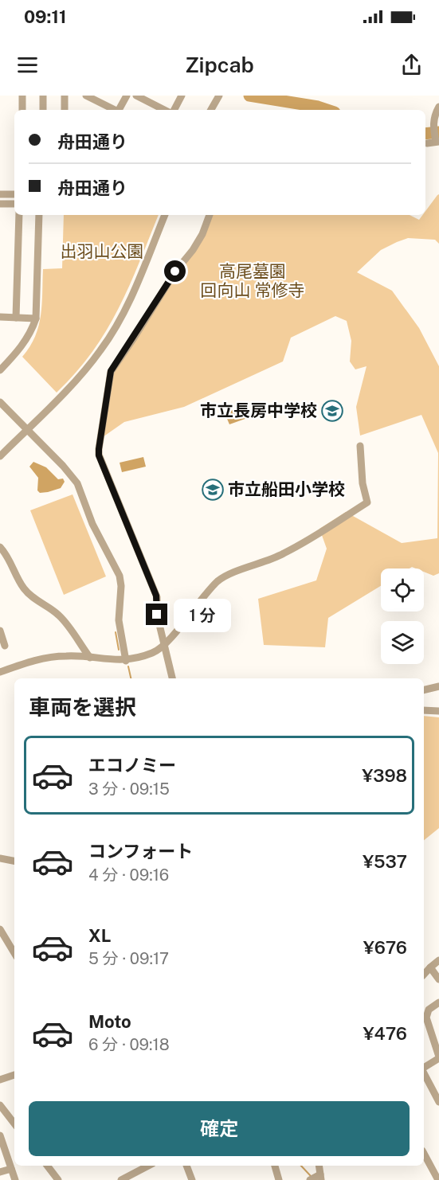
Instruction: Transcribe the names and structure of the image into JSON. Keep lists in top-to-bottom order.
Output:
{
  "parks": ["出羽山公園", "高尾墓園 回向山 常修寺"],
  "places": {
    "school or university": ["市立長房中学校", "市立船田小学校"]
  },
  "page": {
    "status": "09:11",
    "header": "Zipcab",
    "banner": ["舟田通り", "舟田通り"],
    "bubble": "1 分",
    "heading": "車両を選択",
    "list": [
      {
        "name": "エコノミー",
        "note": "3 分 · 09:15",
        "value": "¥398"
      },
      {
        "name": "コンフォート",
        "note": "4 分 · 09:16",
        "value": "¥537"
      },
      {
        "name": "XL",
        "note": "5 分 · 09:17",
        "value": "¥676"
      },
      {
        "name": "Moto",
        "note": "6 分 · 09:18",
        "value": "¥476"
      }
    ],
    "buttons": "確定"
  }
}
